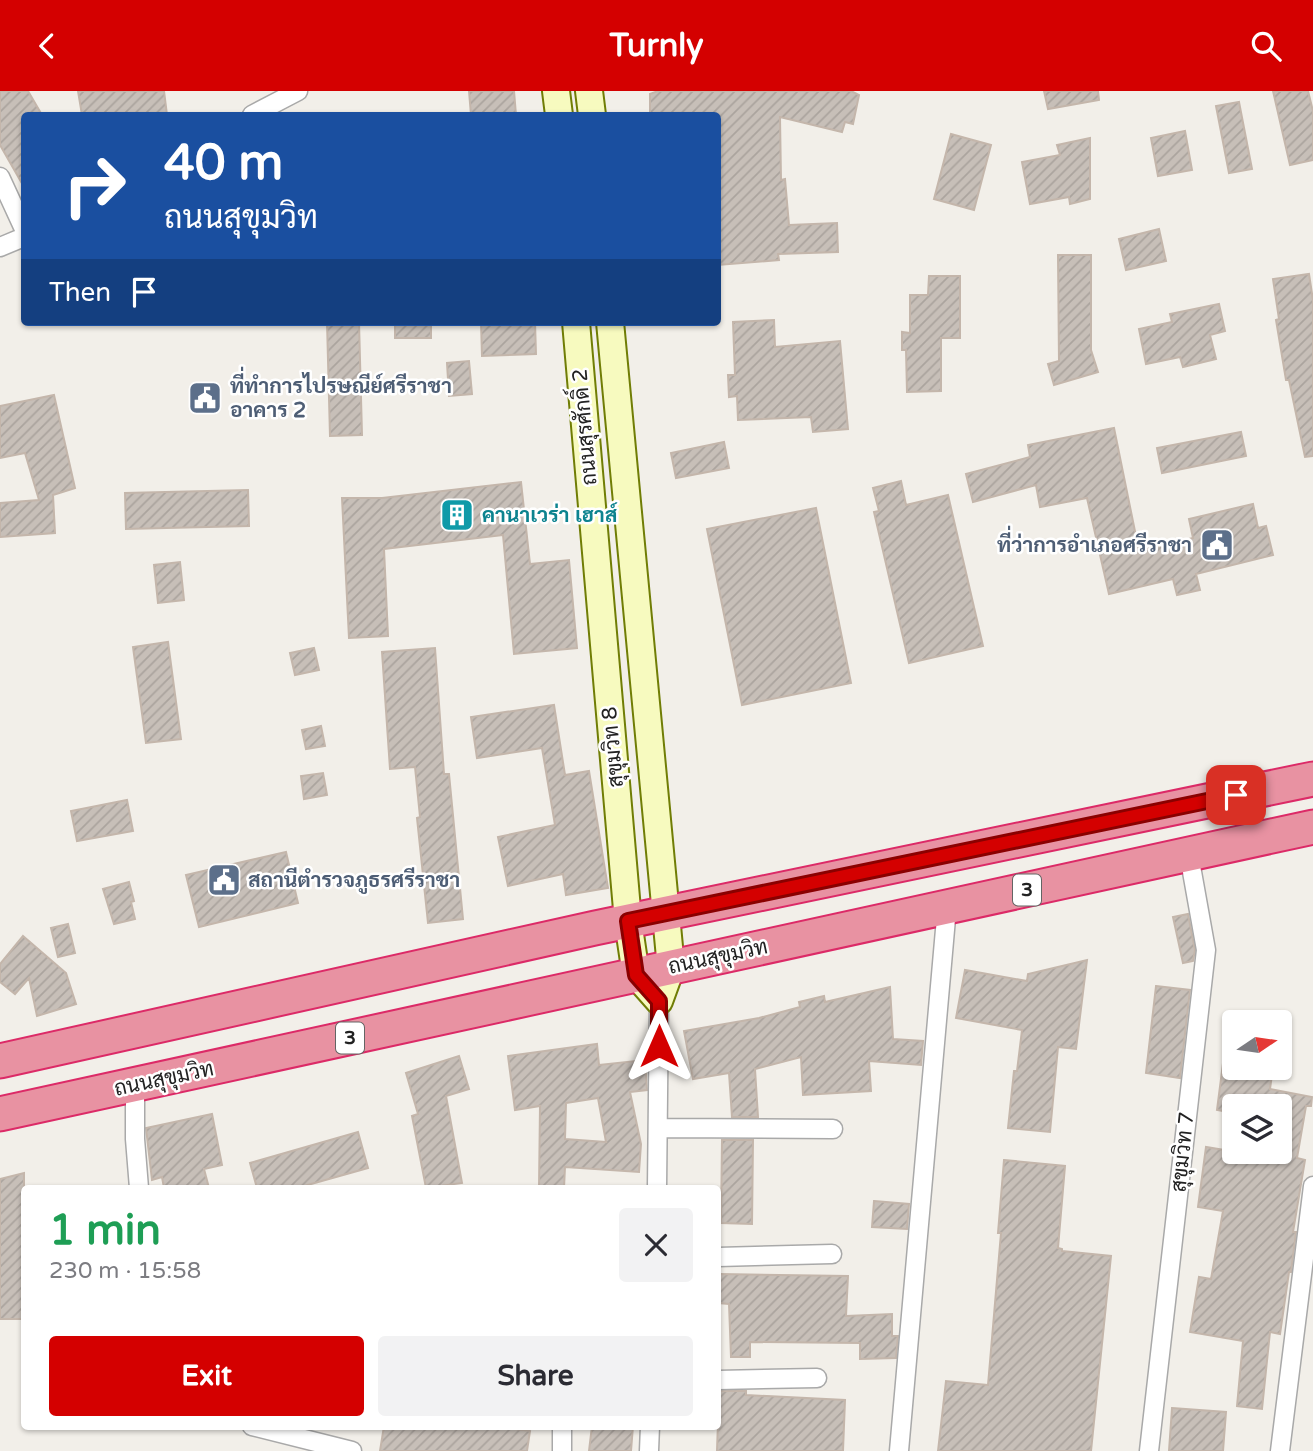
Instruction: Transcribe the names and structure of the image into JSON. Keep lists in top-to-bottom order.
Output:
{
  "streets": {
    "highway": ["3", "ถนนสุขุมวิท"],
    "main road": ["ถนนสุรศักดิ์ 2", "สุขุมวิท 8"],
    "street": ["สุขุมวิท 7"]
  },
  "crossings": [
    ["ถนนสุรศักดิ์ 2", "สุขุมวิท 8"],
    ["สุขุมวิท 8", "ถนนสุขุมวิท"],
    ["ถนนสุขุมวิท", "สุขุมวิท 7"]
  ],
  "places": {
    "public building": ["ที่ทำการไปรษณีย์ศรีราชา อาคาร 2", "ที่ว่าการอำเภอศรีราชา", "สถานีตำรวจภูธรศรีราชา"],
    "building": ["คานาเวร่า เฮาส์"]
  },
  "north": "right",
  "page": {
    "header": "Turnly",
    "turn": ["40 m", "ถนนสุขุมวิท"],
    "then": "Then",
    "heading": ["1 min", "230 m · 15:58"],
    "buttons": ["Exit", "Share"]
  }
}
